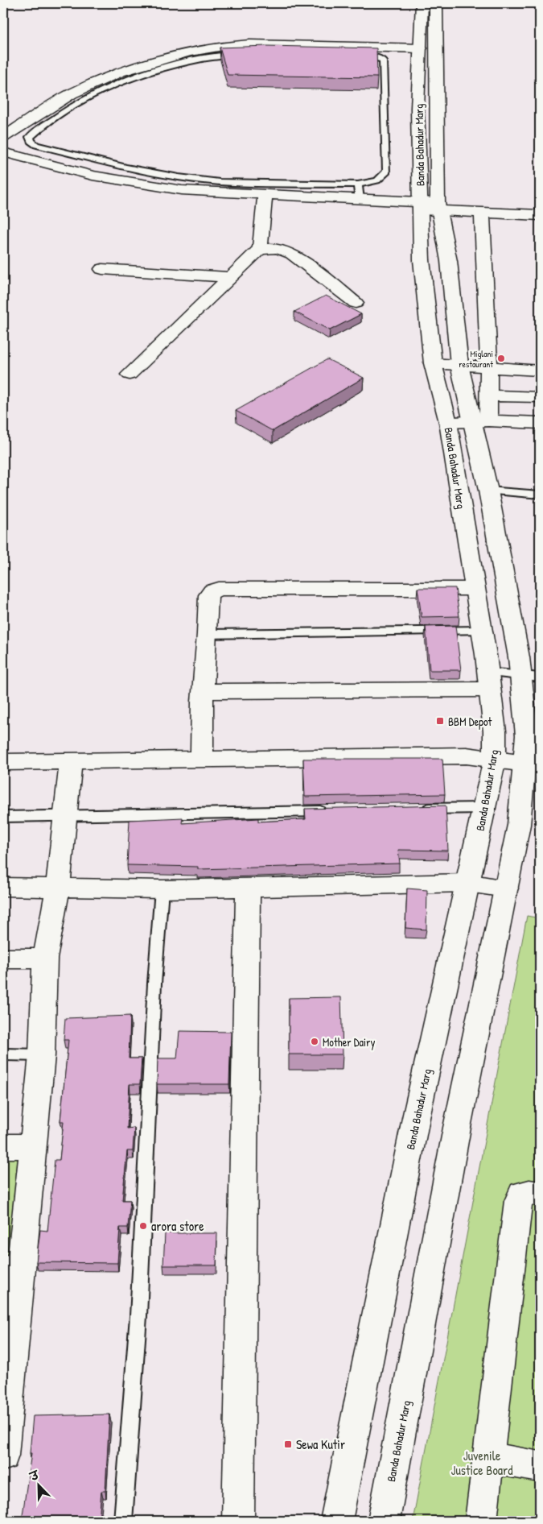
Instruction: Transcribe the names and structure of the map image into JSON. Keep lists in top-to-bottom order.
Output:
{
  "streets": {
    "street": ["Banda Bahadur Marg"]
  },
  "parks": ["Juvenile Justice Board"],
  "places": {
    "other": ["Miglani restaurant", "Mother Dairy", "arora store"],
    "transit": ["BBM Depot", "Sewa Kutir"]
  },
  "north": "top left"
}
